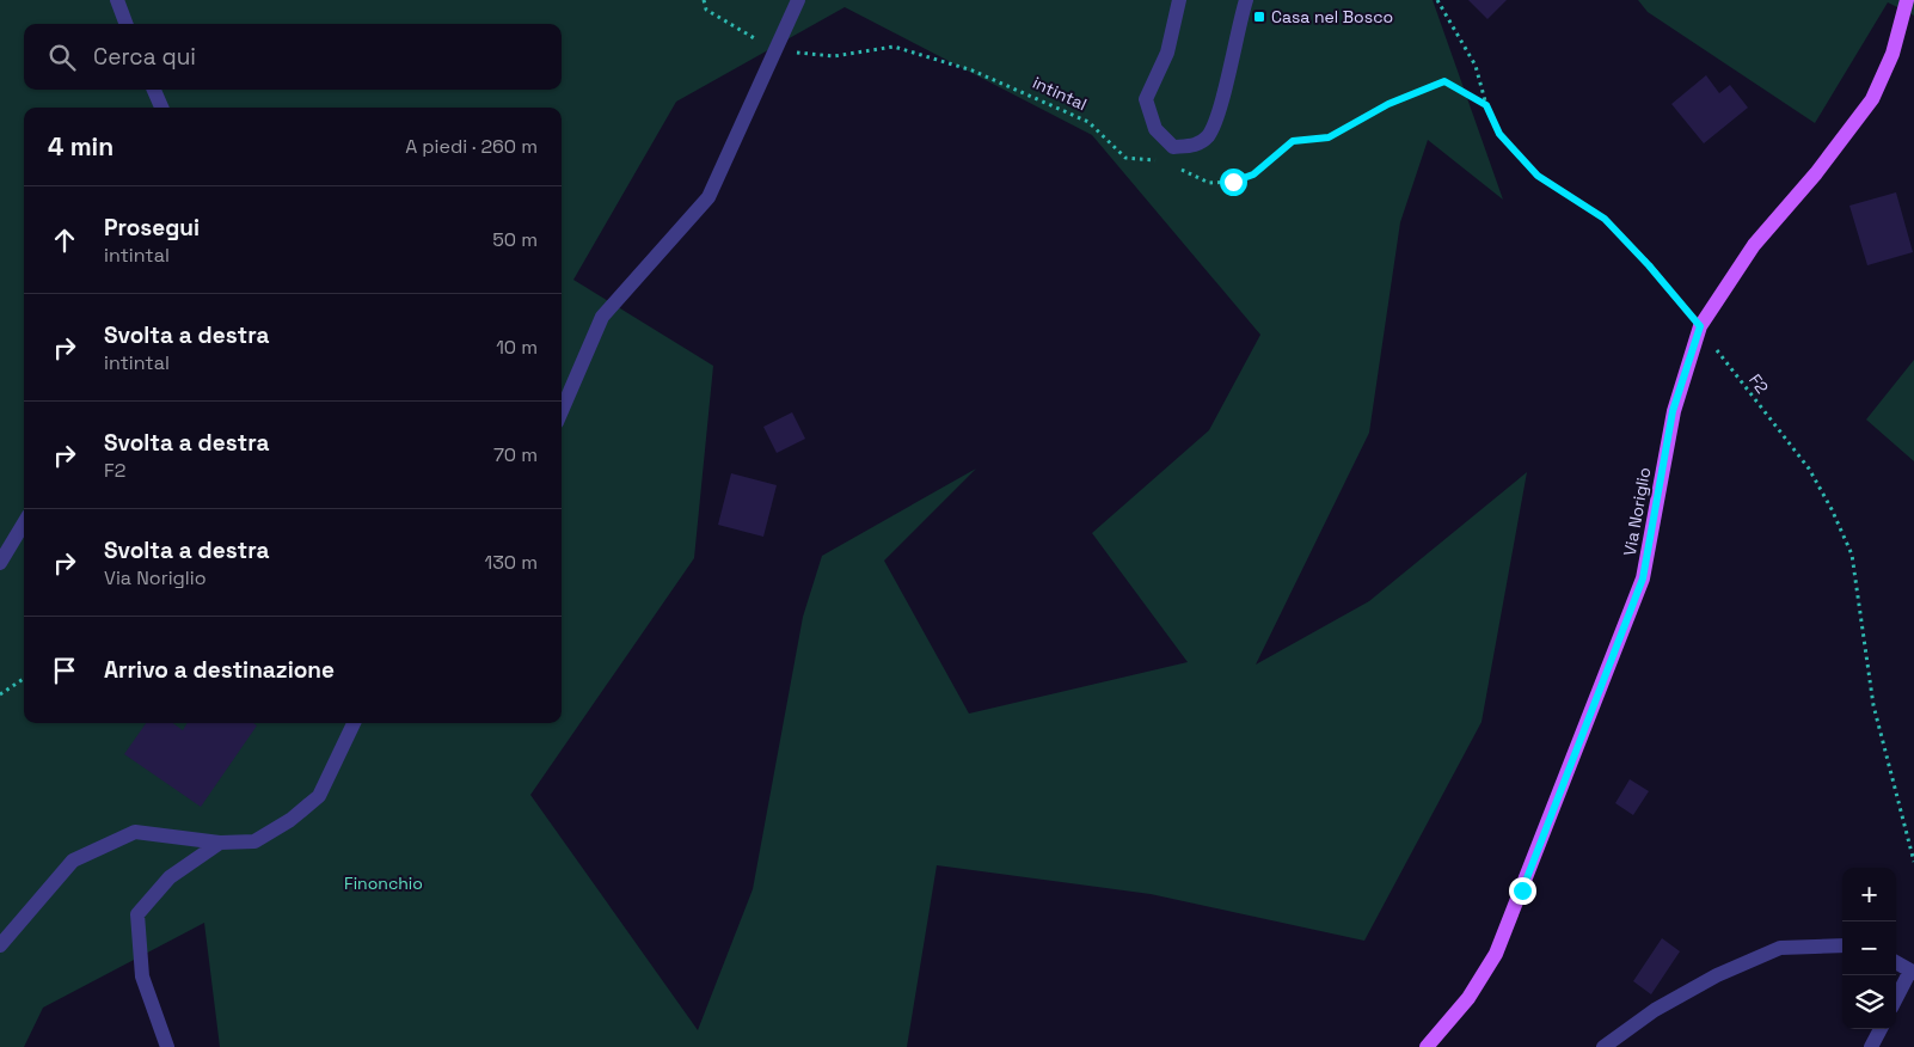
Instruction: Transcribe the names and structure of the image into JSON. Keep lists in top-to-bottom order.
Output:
{
  "streets": {
    "main road": ["Via Noriglio"],
    "path": ["intintal", "F2"]
  },
  "crossings": [
    ["F2", "Via Noriglio"]
  ],
  "parks": ["Finonchio"],
  "places": {
    "transit": ["Casa nel Bosco"]
  },
  "page": {
    "search": "Cerca qui",
    "heading": ["4 min", "A piedi · 260 m"],
    "list": [
      ["Prosegui", "intintal", "50 m"],
      ["Svolta a destra", "intintal", "10 m"],
      ["Svolta a destra", "F2", "70 m"],
      ["Svolta a destra", "Via Noriglio", "130 m"],
      "Arrivo a destinazione"
    ],
    "map_buttons": ["+", "−"]
  }
}
